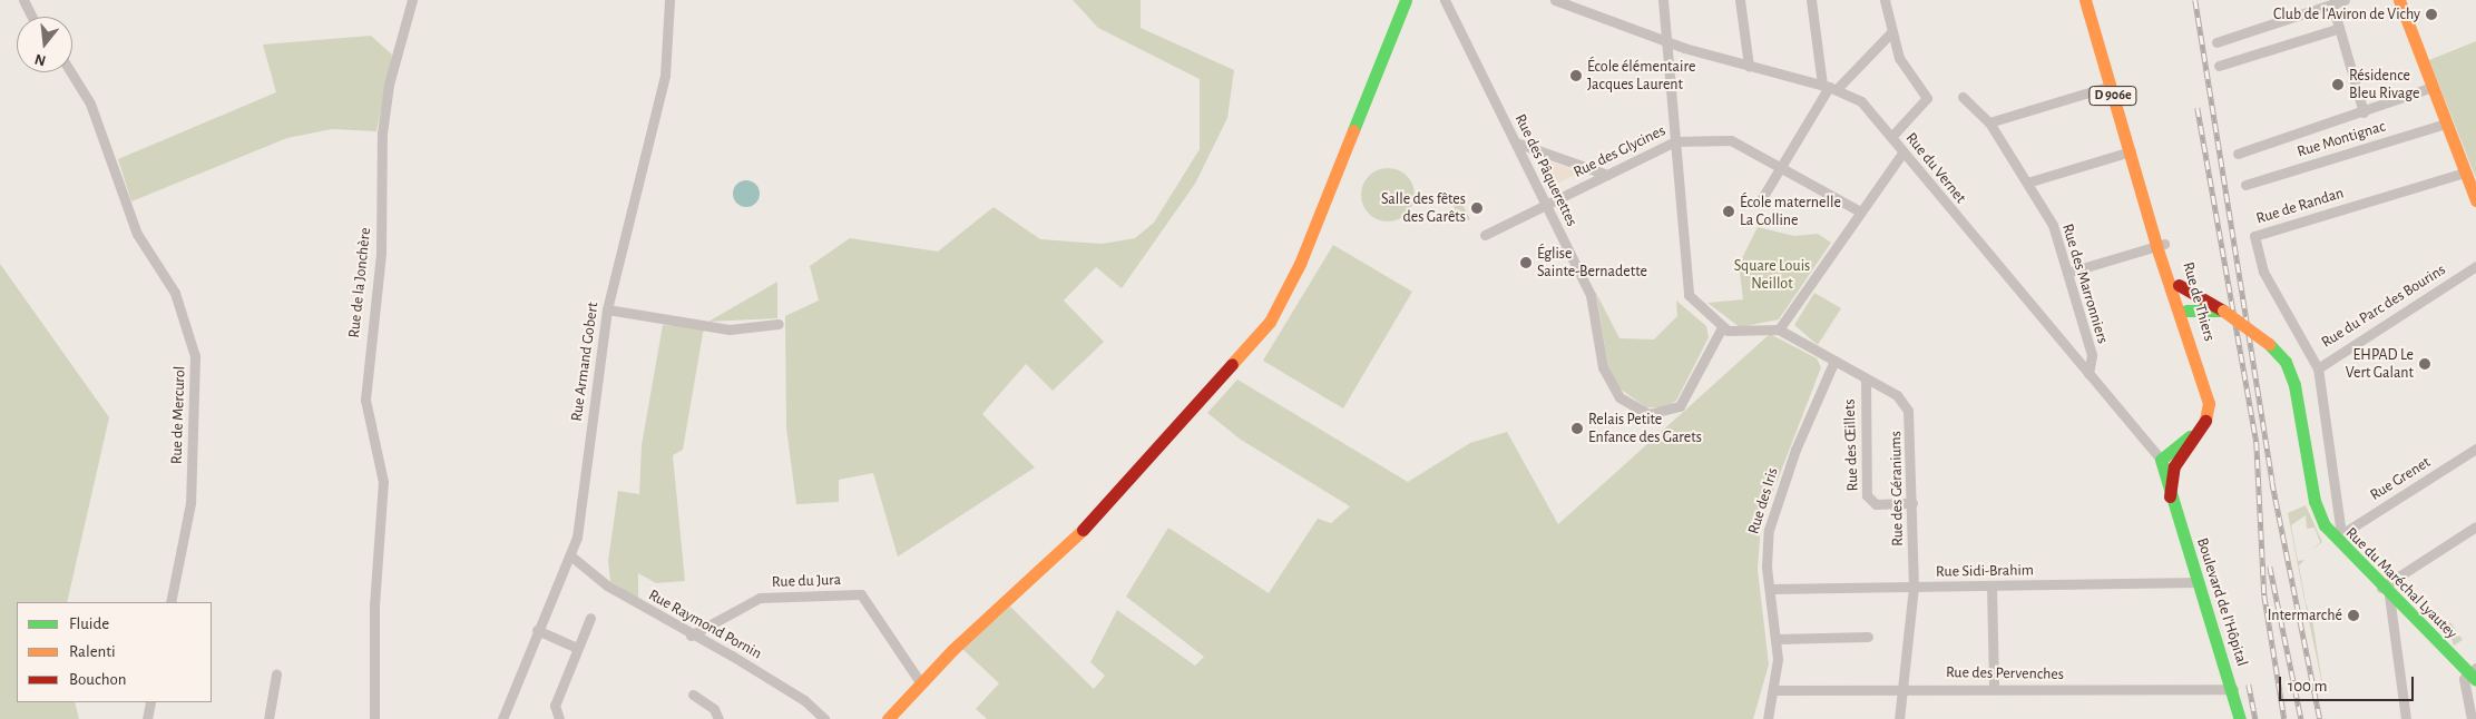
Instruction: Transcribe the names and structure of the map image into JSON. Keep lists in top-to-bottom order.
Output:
{
  "streets": {
    "main road": [
      "D 906e",
      "Rue de Thiers",
      "Rue du Maréchal Lyautey",
      "Boulevard de l'Hôpital"
    ],
    "street": [
      "Rue Montignac",
      "Rue des Glycines",
      "Rue du Vernet",
      "Rue des Pâquerettes",
      "Rue de Randan",
      "Rue de la Jonchère",
      "Rue des Marronniers",
      "Rue du Parc des Bourins",
      "Rue Armand Gobert",
      "Rue de Mercurol",
      "Rue des Œillets",
      "Rue Grenet",
      "Rue des Géraniums",
      "Rue des Iris",
      "Rue Sidi-Brahim",
      "Rue du Jura",
      "Rue Raymond Pornin",
      "Rue des Pervenches"
    ]
  },
  "crossings": [
    ["D 906e", "Rue de Thiers"],
    ["Rue des Glycines", "Rue des Pâquerettes"],
    ["Rue du Vernet", "Rue des Marronniers"],
    ["Rue du Vernet", "Rue de Thiers"],
    ["Rue du Vernet", "Boulevard de l'Hôpital"],
    ["Rue de Randan", "Rue du Parc des Bourins"],
    ["Rue de Thiers", "Rue du Maréchal Lyautey"],
    ["Rue de Thiers", "Boulevard de l'Hôpital"],
    ["Rue du Parc des Bourins", "Rue Grenet"],
    ["Rue du Parc des Bourins", "Rue du Maréchal Lyautey"],
    ["Rue Armand Gobert", "Rue Raymond Pornin"],
    ["Rue des Œillets", "Rue des Géraniums"],
    ["Rue Grenet", "Rue du Maréchal Lyautey"],
    ["Rue des Géraniums", "Rue des Iris"],
    ["Rue des Géraniums", "Rue Sidi-Brahim"],
    ["Rue des Géraniums", "Rue des Pervenches"],
    ["Rue des Iris", "Rue Sidi-Brahim"],
    ["Rue des Iris", "Rue des Pervenches"],
    ["Rue Sidi-Brahim", "Boulevard de l'Hôpital"],
    ["Rue du Jura", "Rue Raymond Pornin"],
    ["Boulevard de l'Hôpital", "Rue des Pervenches"]
  ],
  "parks": ["Square Louis Neillot"],
  "places": [
    "Club de l'Aviron de Vichy",
    "École élémentaire Jacques Laurent",
    "Résidence Bleu Rivage",
    "Salle des fêtes des Garêts",
    "École maternelle La Colline",
    "Église Sainte-Bernadette",
    "EHPAD Le Vert Galant",
    "Relais Petite Enfance des Garets",
    "Intermarché"
  ],
  "legend": ["Fluide", "Ralenti", "Bouchon"],
  "scale_bar": "100 m",
  "north": "bottom"
}
